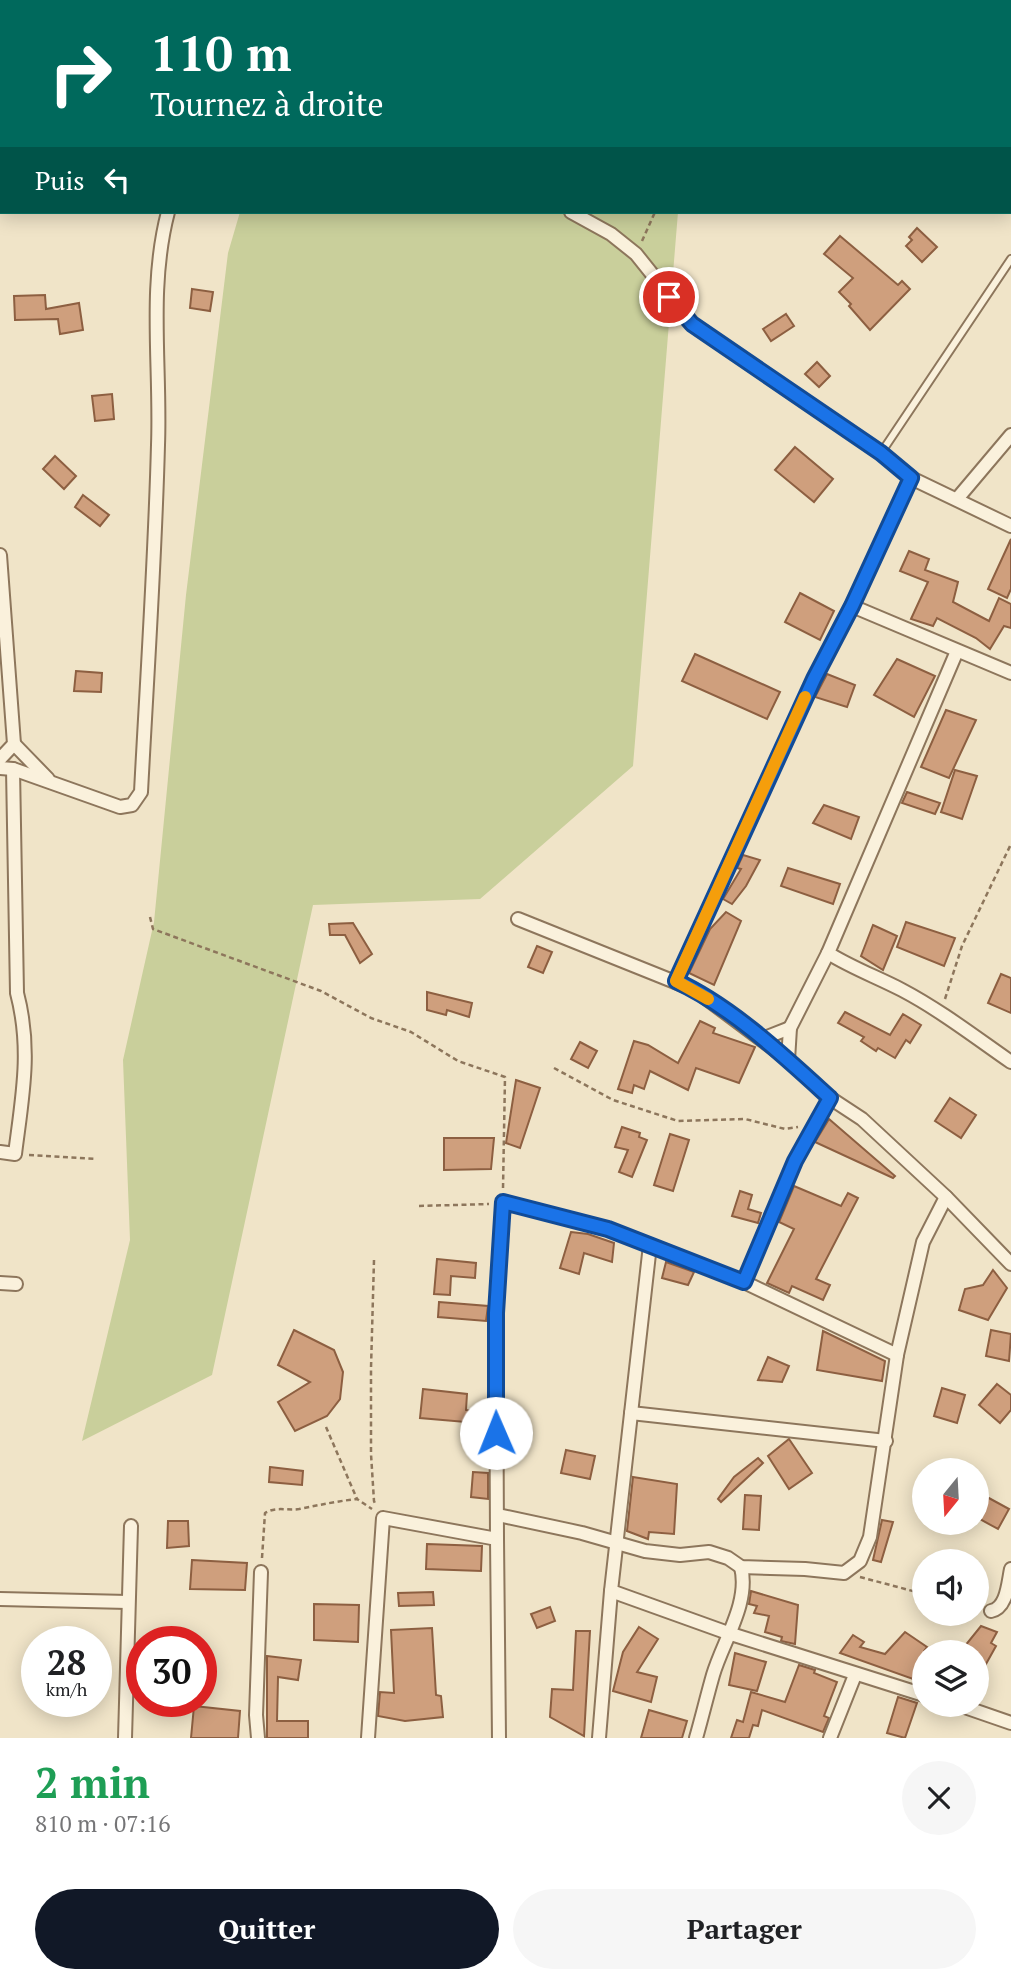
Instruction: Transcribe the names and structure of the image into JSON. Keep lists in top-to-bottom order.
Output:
{
  "north": "bottom",
  "page": {
    "turn": ["110 m", "Tournez à droite"],
    "then": "Puis",
    "speed": "28 km/h",
    "limit": "30",
    "heading": ["2 min", "810 m · 07:16"],
    "buttons": ["Quitter", "Partager"]
  }
}
